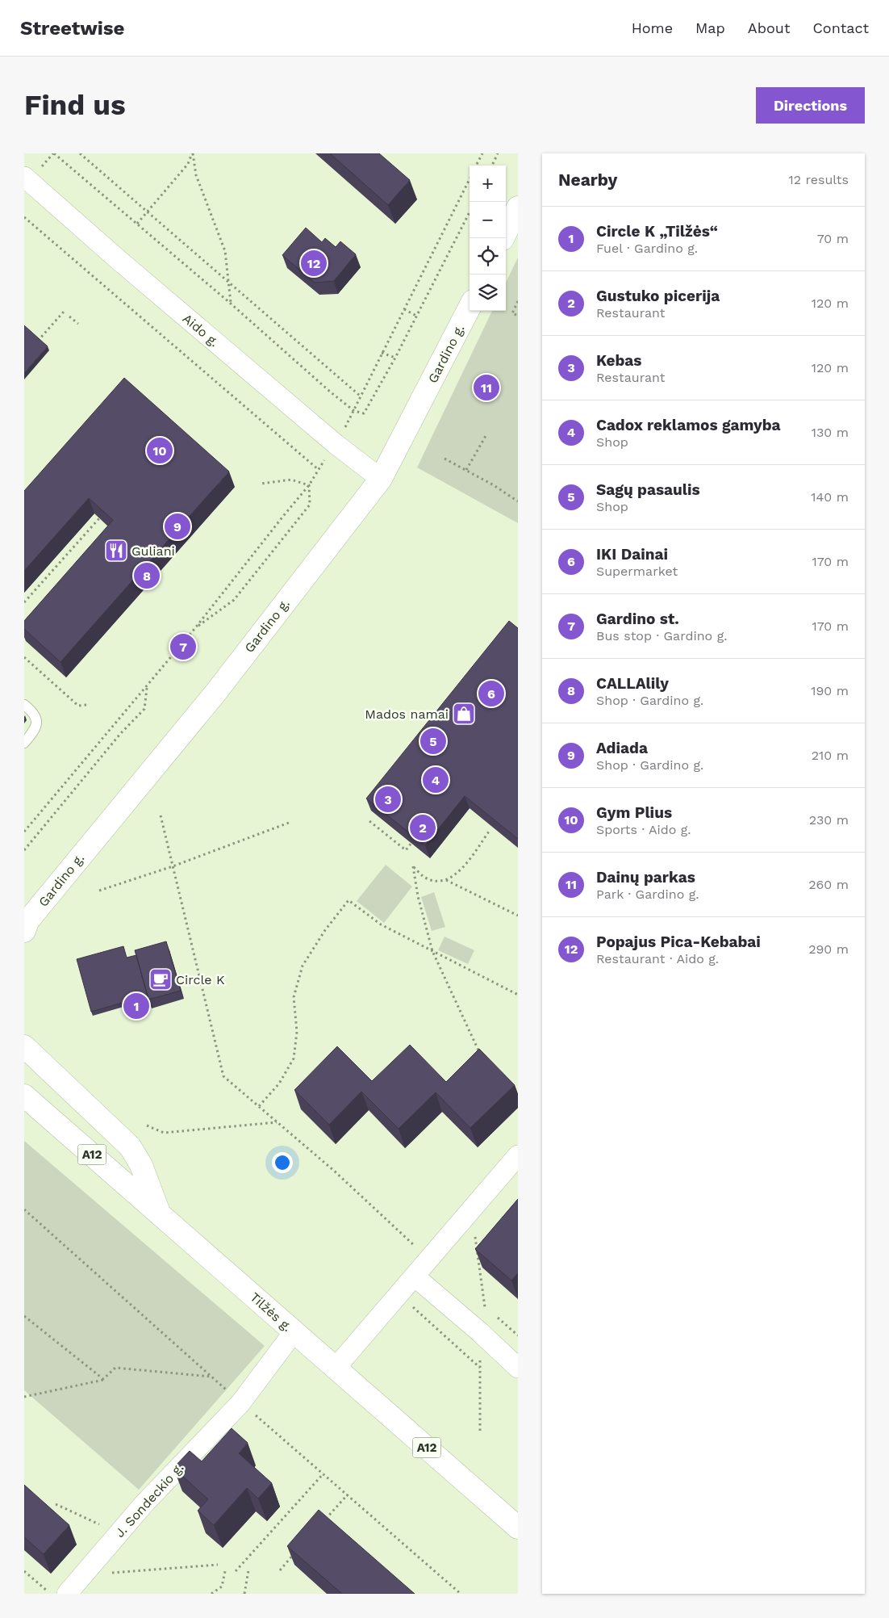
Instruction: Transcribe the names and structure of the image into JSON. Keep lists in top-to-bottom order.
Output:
{
  "streets": {
    "main road": ["Gardino g.", "A12", "Tilžės g."],
    "street": ["Aido g.", "J. Sondeckio g."]
  },
  "crossings": [
    ["Aido g.", "Gardino g."],
    ["Tilžės g.", "J. Sondeckio g."]
  ],
  "places": {
    "restaurant": ["Guliani"],
    "shop": ["Mados namai"],
    "cafe": ["Circle K"]
  },
  "page": {
    "header": "Streetwise",
    "nav": [
      "Home",
      "Map",
      "About",
      "Contact"
    ],
    "buttons": "Directions",
    "title": "Find us",
    "heading": ["Nearby", "12 results"],
    "map_buttons": ["+", "−"],
    "list": [
      {
        "mark": "1",
        "name": "Circle K „Tilžės“",
        "note": "Fuel · Gardino g.",
        "value": "70 m"
      },
      {
        "mark": "2",
        "name": "Gustuko picerija",
        "note": "Restaurant",
        "value": "120 m"
      },
      {
        "mark": "3",
        "name": "Kebas",
        "note": "Restaurant",
        "value": "120 m"
      },
      {
        "mark": "4",
        "name": "Cadox reklamos gamyba",
        "note": "Shop",
        "value": "130 m"
      },
      {
        "mark": "5",
        "name": "Sagų pasaulis",
        "note": "Shop",
        "value": "140 m"
      },
      {
        "mark": "6",
        "name": "IKI Dainai",
        "note": "Supermarket",
        "value": "170 m"
      },
      {
        "mark": "7",
        "name": "Gardino st.",
        "note": "Bus stop · Gardino g.",
        "value": "170 m"
      },
      {
        "mark": "8",
        "name": "CALLAlily",
        "note": "Shop · Gardino g.",
        "value": "190 m"
      },
      {
        "mark": "9",
        "name": "Adiada",
        "note": "Shop · Gardino g.",
        "value": "210 m"
      },
      {
        "mark": "10",
        "name": "Gym Plius",
        "note": "Sports · Aido g.",
        "value": "230 m"
      },
      {
        "mark": "11",
        "name": "Dainų parkas",
        "note": "Park · Gardino g.",
        "value": "260 m"
      },
      {
        "mark": "12",
        "name": "Popajus Pica-Kebabai",
        "note": "Restaurant · Aido g.",
        "value": "290 m"
      }
    ],
    "pins": [
      "12",
      "11",
      "10",
      "9",
      "8",
      "7",
      "6",
      "5",
      "4",
      "3",
      "2",
      "1"
    ]
  }
}
